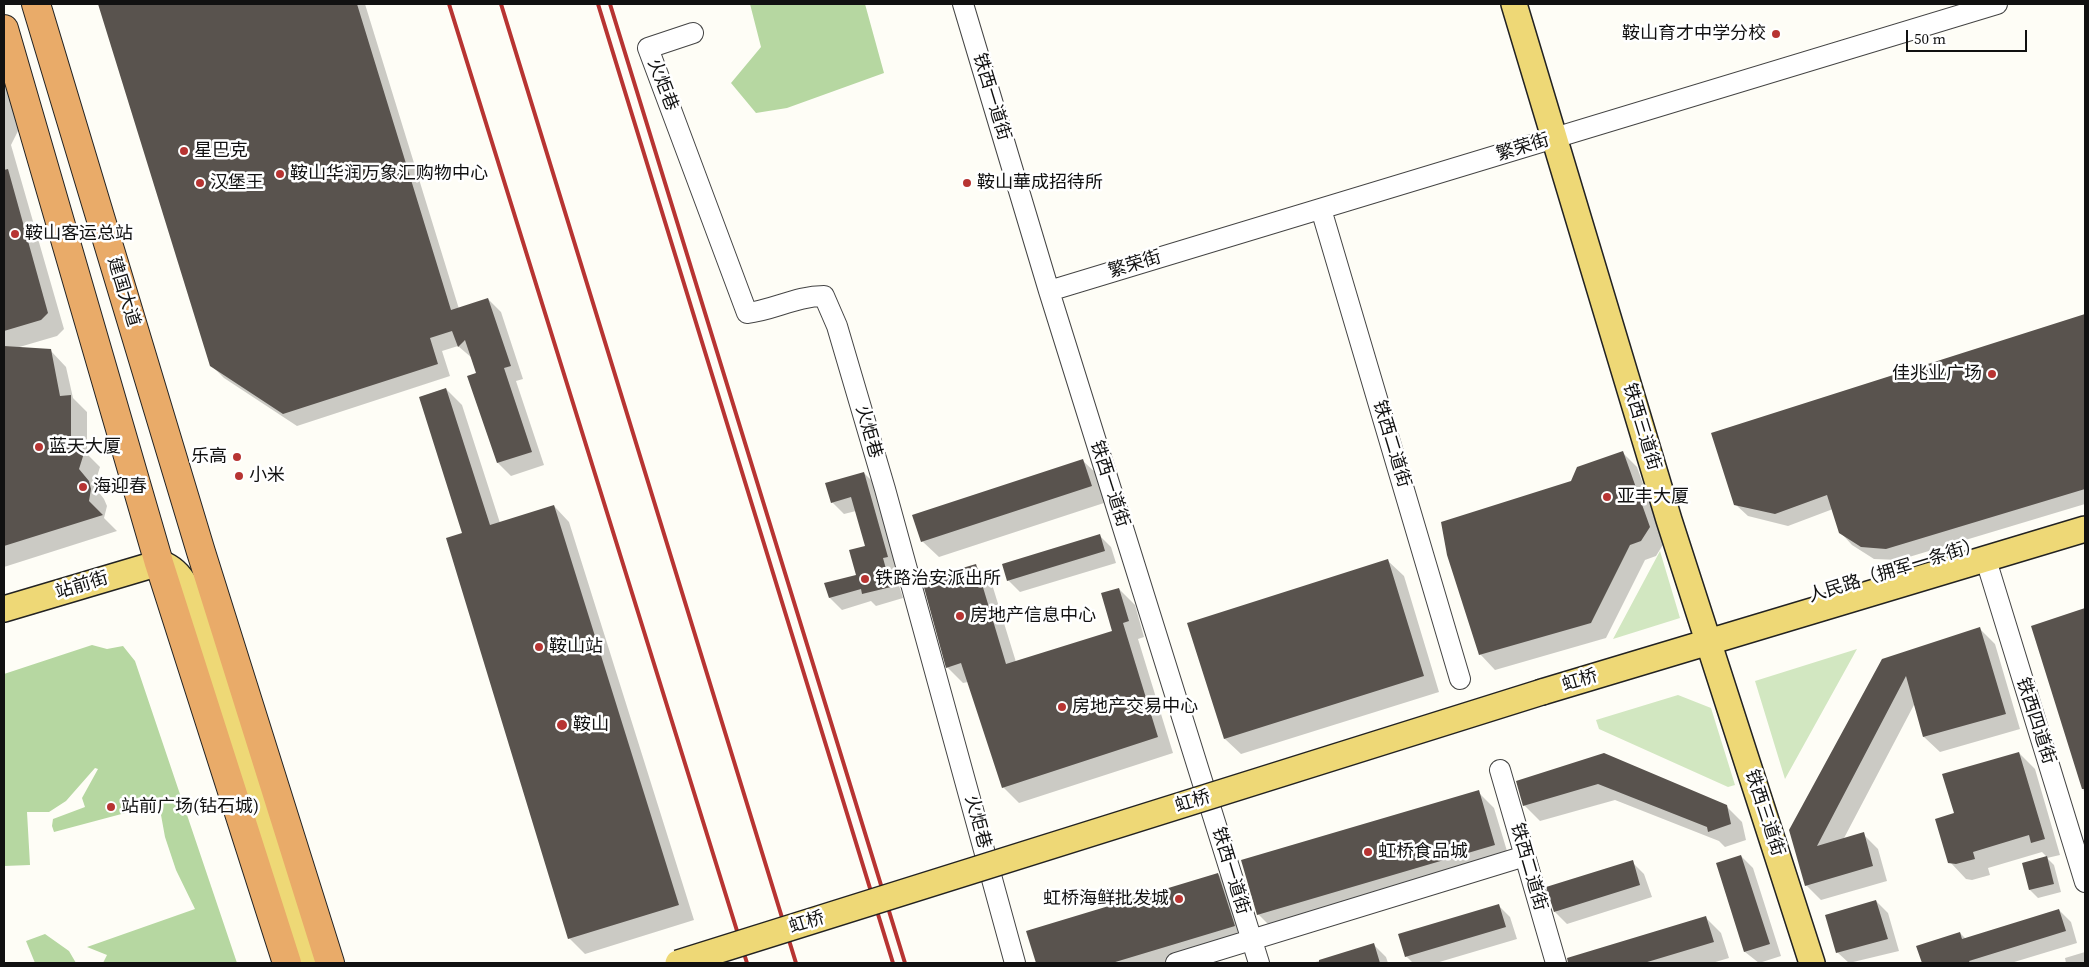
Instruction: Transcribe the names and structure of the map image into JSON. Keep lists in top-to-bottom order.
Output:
{
  "streets": {
    "highway": ["建国大道"],
    "main road": [
      "铁西三道街",
      "人民路（拥军一条街）",
      "站前街",
      "虹桥"
    ],
    "street": [
      "火炬巷",
      "铁西一道街",
      "繁荣街",
      "铁西二道街",
      "铁西四道街"
    ]
  },
  "crossings": [
    ["铁西一道街", "繁荣街"],
    ["繁荣街", "铁西三道街"],
    ["繁荣街", "铁西二道街"],
    ["铁西三道街", "人民路（拥军一条街）"],
    ["铁西三道街", "虹桥"],
    ["人民路（拥军一条街）", "虹桥"]
  ],
  "places": [
    "鞍山育才中学分校",
    "星巴克",
    "鞍山华润万象汇购物中心",
    "汉堡王",
    "鞍山華成招待所",
    "鞍山客运总站",
    "佳兆业广场",
    "蓝天大厦",
    "乐高",
    "小米",
    "海迎春",
    "亚丰大厦",
    "铁路治安派出所",
    "房地产信息中心",
    "鞍山站",
    "房地产交易中心",
    "鞍山",
    "站前广场(钻石城)",
    "虹桥食品城",
    "虹桥海鲜批发城"
  ],
  "scale_bar": "50 m"
}
